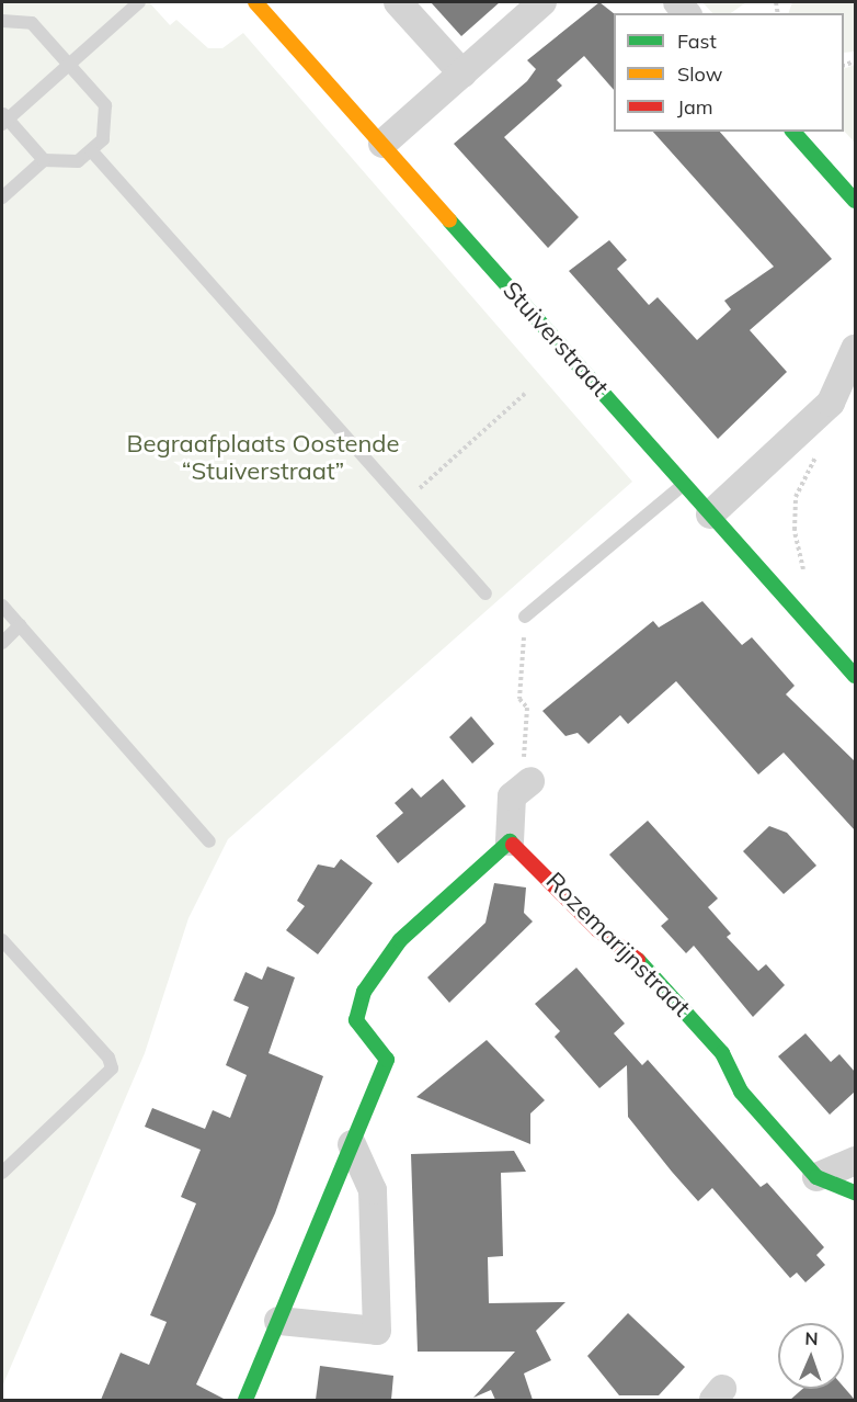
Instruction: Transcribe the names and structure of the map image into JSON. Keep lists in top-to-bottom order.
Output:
{
  "streets": {
    "street": ["Stuiverstraat", "Rozemarijnstraat"]
  },
  "parks": ["Begraafplaats Oostende “Stuiverstraat”"],
  "legend": ["Fast", "Slow", "Jam"],
  "north": "top"
}
